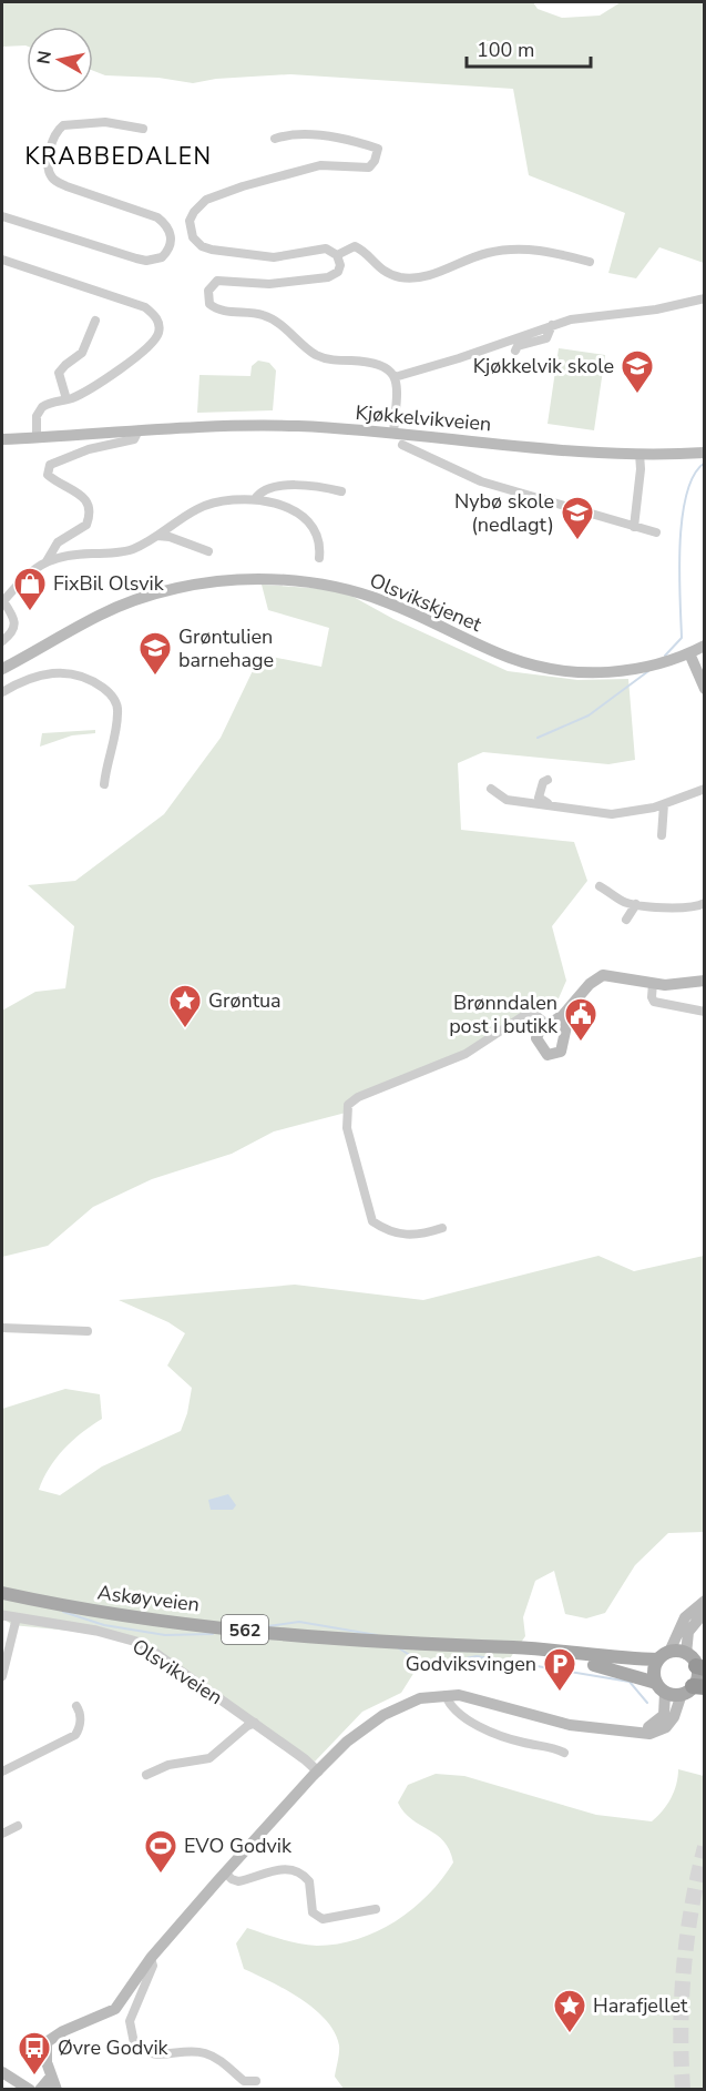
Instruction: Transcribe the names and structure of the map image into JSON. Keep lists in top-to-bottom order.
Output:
{
  "streets": {
    "main road": [
      "Kjøkkelvikveien",
      "Olsvikskjenet",
      "Askøyveien",
      "562"
    ],
    "street": ["Olsvikveien"]
  },
  "crossings": [
    ["Askøyveien", "562"]
  ],
  "districts": ["KRABBEDALEN"],
  "places": {
    "school or university": ["Kjøkkelvik skole", "Nybø skole (nedlagt)", "Grøntulien barnehage"],
    "shop": ["FixBil Olsvik"],
    "place": ["Grøntua", "Harafjellet"],
    "public building": ["Brønndalen post i butikk"],
    "parking": ["Godviksvingen"],
    "sports": ["EVO Godvik"],
    "bus stop": ["Øvre Godvik"]
  },
  "scale_bar": "100 m",
  "north": "left"
}
